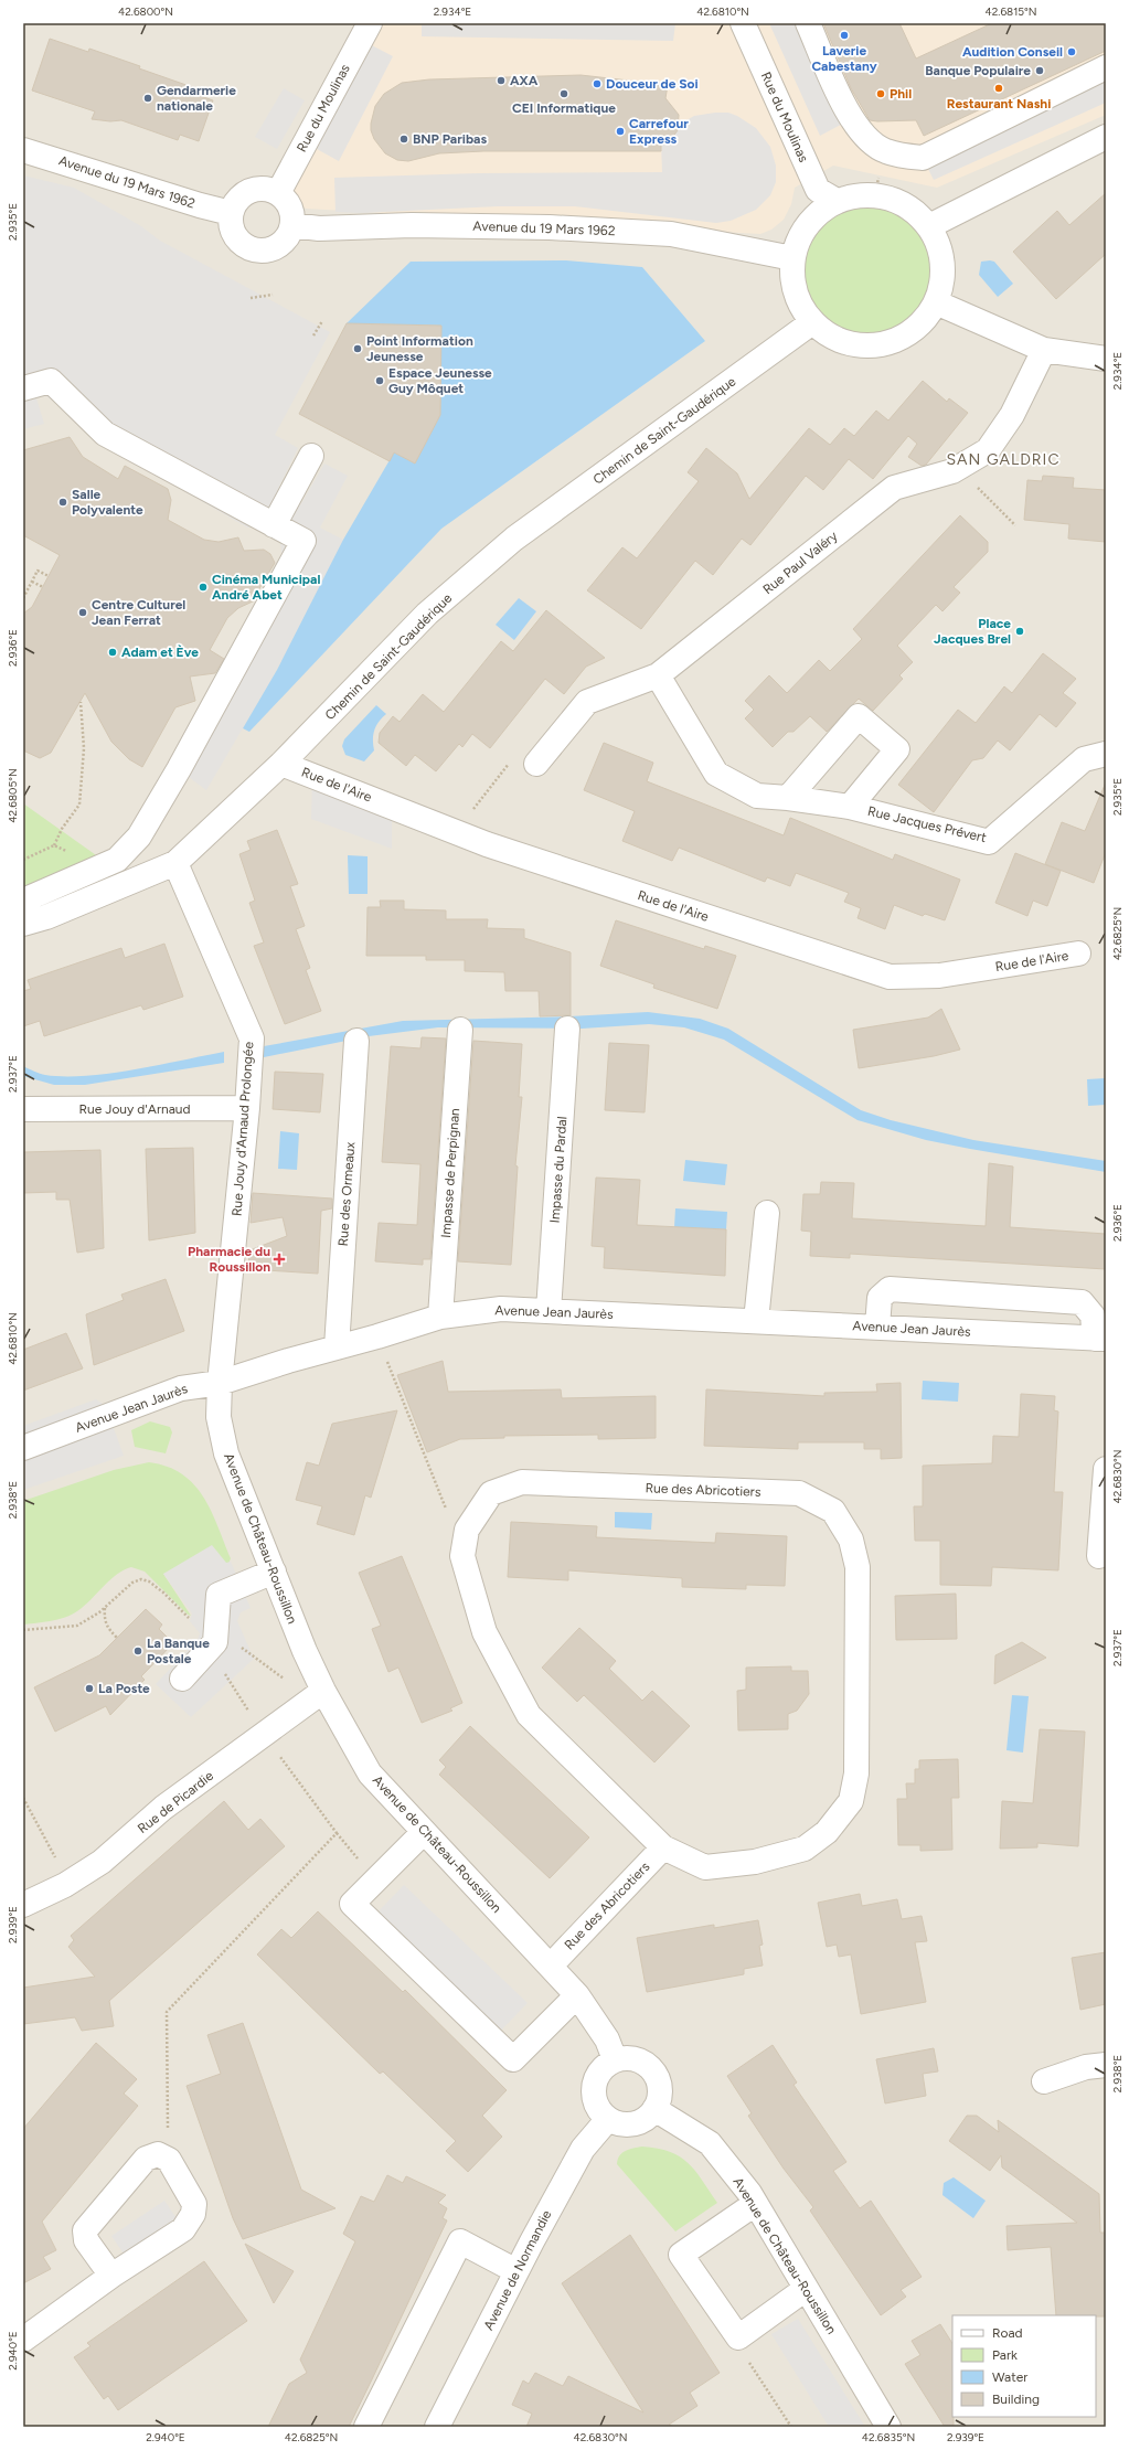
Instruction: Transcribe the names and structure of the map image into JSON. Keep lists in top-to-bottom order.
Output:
{
  "streets": {
    "street": [
      "Rue du Moulinas",
      "Avenue du 19 Mars 1962",
      "Chemin de Saint-Gaudérique",
      "Rue Paul Valéry",
      "Rue de l'Aire",
      "Rue Jacques Prévert",
      "Rue Jouy d'Arnaud",
      "Rue Jouy d'Arnaud Prolongée",
      "Impasse du Pardal",
      "Impasse de Perpignan",
      "Rue des Ormeaux",
      "Avenue Jean Jaurès",
      "Rue des Abricotiers",
      "Avenue de Château-Roussillon",
      "Rue de Picardie",
      "Avenue de Normandie"
    ]
  },
  "crossings": [
    ["Rue du Moulinas", "Avenue du 19 Mars 1962"],
    ["Rue du Moulinas", "Chemin de Saint-Gaudérique"],
    ["Avenue du 19 Mars 1962", "Chemin de Saint-Gaudérique"],
    ["Chemin de Saint-Gaudérique", "Rue de l'Aire"],
    ["Chemin de Saint-Gaudérique", "Rue Jouy d'Arnaud Prolongée"],
    ["Rue Paul Valéry", "Rue Jacques Prévert"],
    ["Rue Jouy d'Arnaud", "Rue Jouy d'Arnaud Prolongée"],
    ["Rue Jouy d'Arnaud Prolongée", "Avenue Jean Jaurès"],
    ["Rue Jouy d'Arnaud Prolongée", "Avenue de Château-Roussillon"],
    ["Impasse du Pardal", "Avenue Jean Jaurès"],
    ["Impasse de Perpignan", "Avenue Jean Jaurès"],
    ["Rue des Ormeaux", "Avenue Jean Jaurès"],
    ["Avenue Jean Jaurès", "Avenue de Château-Roussillon"],
    ["Rue des Abricotiers", "Avenue de Château-Roussillon"],
    ["Avenue de Château-Roussillon", "Rue de Picardie"],
    ["Avenue de Château-Roussillon", "Avenue de Normandie"]
  ],
  "districts": ["SAN GALDRIC"],
  "places": {
    "other": [
      "Laverie Cabestany",
      "Audition Conseil",
      "Banque Populaire",
      "AXA",
      "Douceur de Soi",
      "Restaurant Nashi",
      "CEI Informatique",
      "Phil",
      "Gendarmerie nationale",
      "Carrefour Express",
      "BNP Paribas",
      "Point Information Jeunesse",
      "Espace Jeunesse Guy Môquet",
      "Salle Polyvalente",
      "Cinéma Municipal André Abet",
      "Centre Culturel Jean Ferrat",
      "Place Jacques Brel",
      "Adam et Ève",
      "La Banque Postale",
      "La Poste"
    ],
    "health": ["Pharmacie du Roussillon"]
  },
  "legend": [
    "Road",
    "Park",
    "Water",
    "Building"
  ],
  "coordinates": [
    "42.6800°N",
    "2.934°E",
    "42.6810°N",
    "42.6815°N",
    "2.935°E",
    "2.936°E",
    "42.6805°N",
    "42.6825°N",
    "2.937°E",
    "42.6830°N",
    "2.938°E",
    "2.939°E",
    "2.940°E",
    "42.6835°N"
  ]
}
